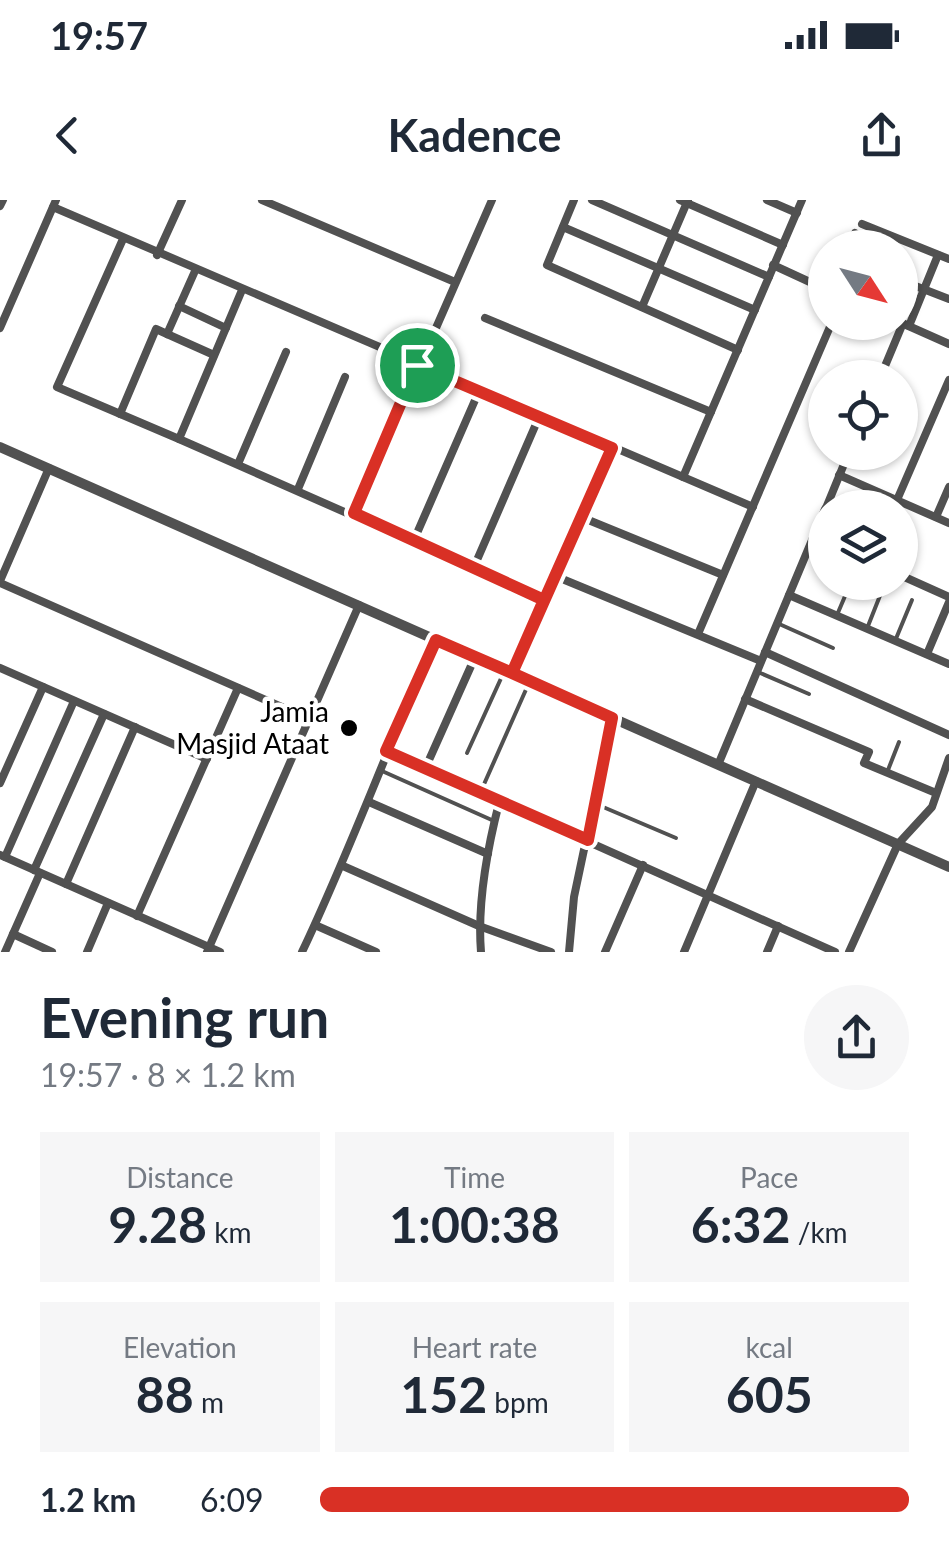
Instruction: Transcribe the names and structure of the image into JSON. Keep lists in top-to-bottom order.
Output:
{
  "places": ["Jamia Masjid Ataat"],
  "north": "bottom right",
  "page": {
    "status": "19:57",
    "header": "Kadence",
    "heading": ["Evening run", "19:57 · 8 × 1.2 km"],
    "stats": [
      ["Distance", "9.28 km"],
      ["Time", "1:00:38"],
      ["Pace", "6:32 /km"],
      ["Elevation", "88 m"],
      ["Heart rate", "152 bpm"],
      ["kcal", "605"]
    ],
    "list": [
      {
        "name": "1.2 km",
        "note": "6:09"
      }
    ]
  }
}
